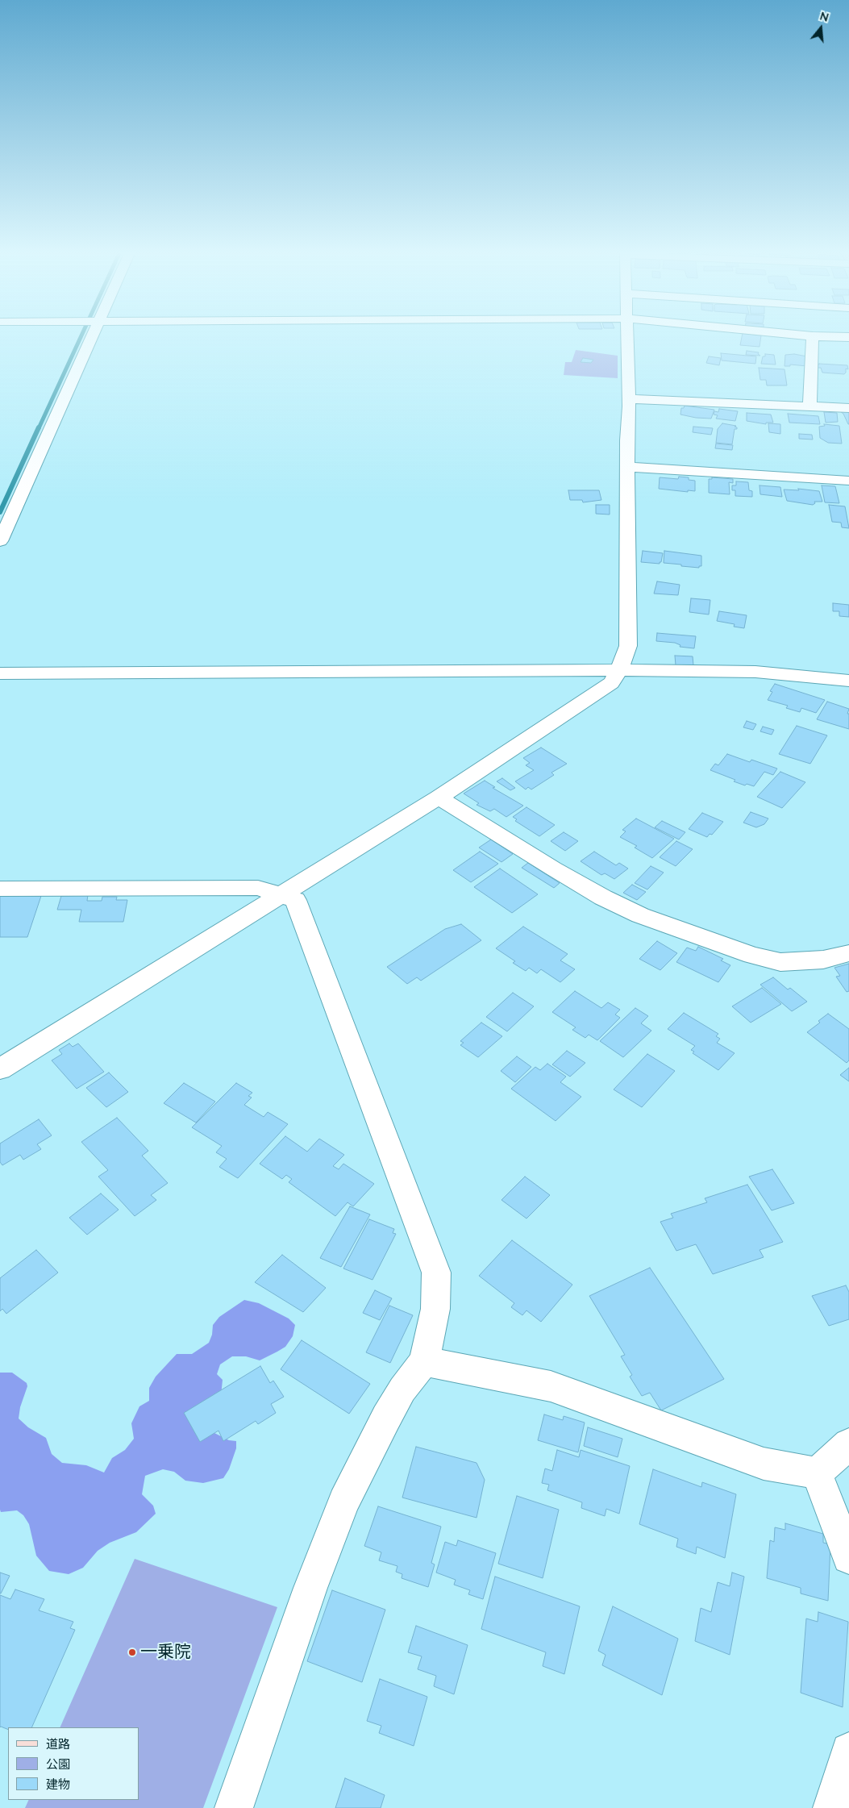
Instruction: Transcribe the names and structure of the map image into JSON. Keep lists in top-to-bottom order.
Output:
{
  "places": ["一乗院"],
  "legend": ["道路", "公園", "建物"],
  "north": "top"
}
